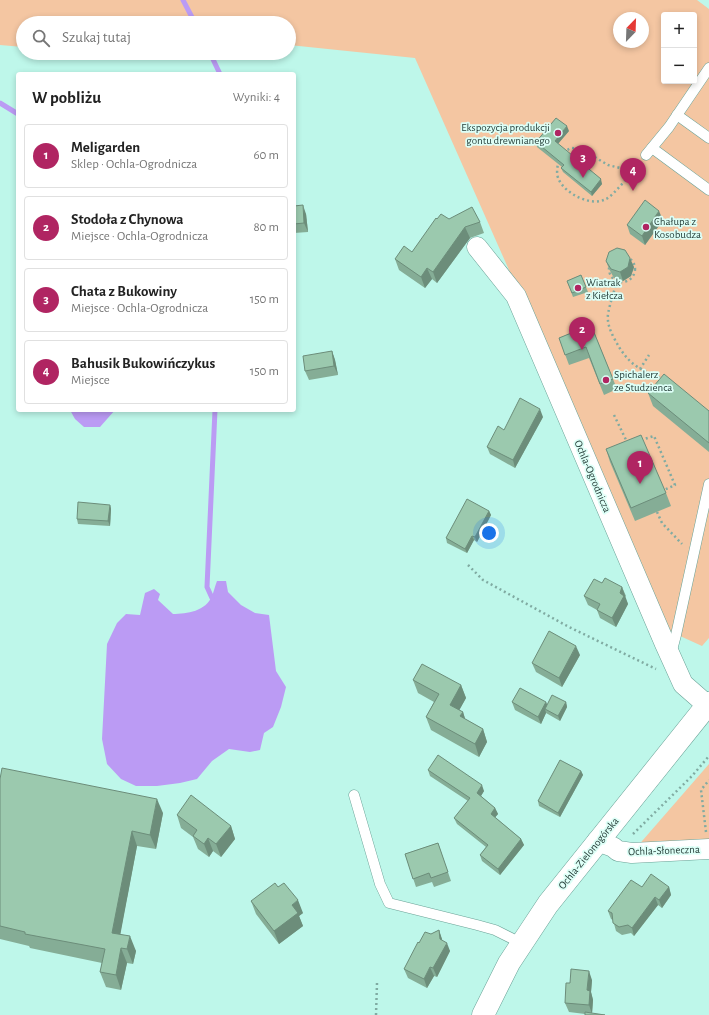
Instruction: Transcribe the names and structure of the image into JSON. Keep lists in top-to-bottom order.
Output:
{
  "streets": {
    "street": ["Ochla-Ogrodnicza", "Ochla-Słoneczna", "Ochla-Zielonogórska"]
  },
  "crossings": [
    ["Ochla-Ogrodnicza", "Ochla-Zielonogórska"],
    ["Ochla-Słoneczna", "Ochla-Zielonogórska"]
  ],
  "places": [
    "Ekspozycja produkcji gontu drewnianego",
    "Chałupa z Kosobudza",
    "Wiatrak z Kiełcza",
    "Spichalerz ze Studzienca"
  ],
  "north": "top right",
  "page": {
    "map_buttons": ["+", "−"],
    "search": "Szukaj tutaj",
    "heading": ["W pobliżu", "Wyniki: 4"],
    "list": [
      {
        "mark": "1",
        "name": "Meligarden",
        "note": "Sklep · Ochla-Ogrodnicza",
        "value": "60 m"
      },
      {
        "mark": "2",
        "name": "Stodoła z Chynowa",
        "note": "Miejsce · Ochla-Ogrodnicza",
        "value": "80 m"
      },
      {
        "mark": "3",
        "name": "Chata z Bukowiny",
        "note": "Miejsce · Ochla-Ogrodnicza",
        "value": "150 m"
      },
      {
        "mark": "4",
        "name": "Bahusik Bukowińczykus",
        "note": "Miejsce",
        "value": "150 m"
      }
    ],
    "pins": [
      "3",
      "4",
      "2",
      "1"
    ]
  }
}
